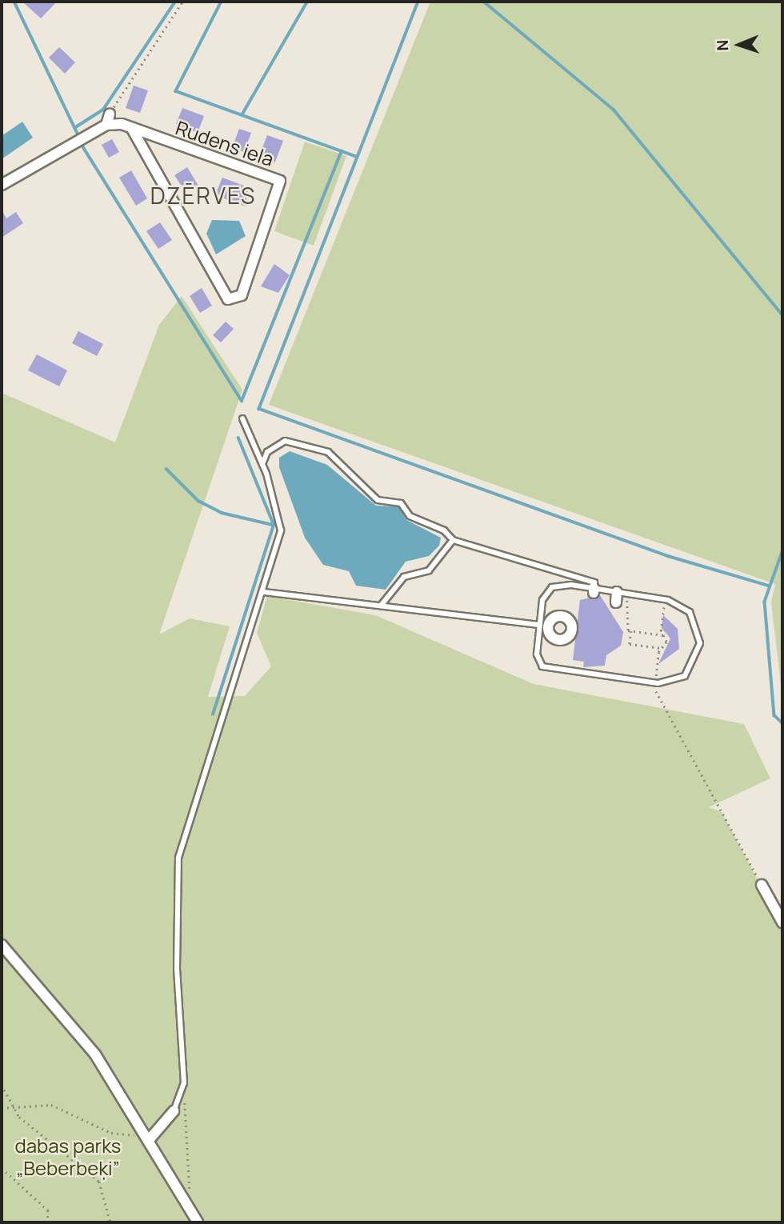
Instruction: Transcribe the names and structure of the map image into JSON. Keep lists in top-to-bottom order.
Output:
{
  "streets": {
    "street": ["Rudens iela"]
  },
  "districts": ["DZĒRVES"],
  "parks": ["dabas parks „Beberbeķi”"],
  "north": "left"
}
